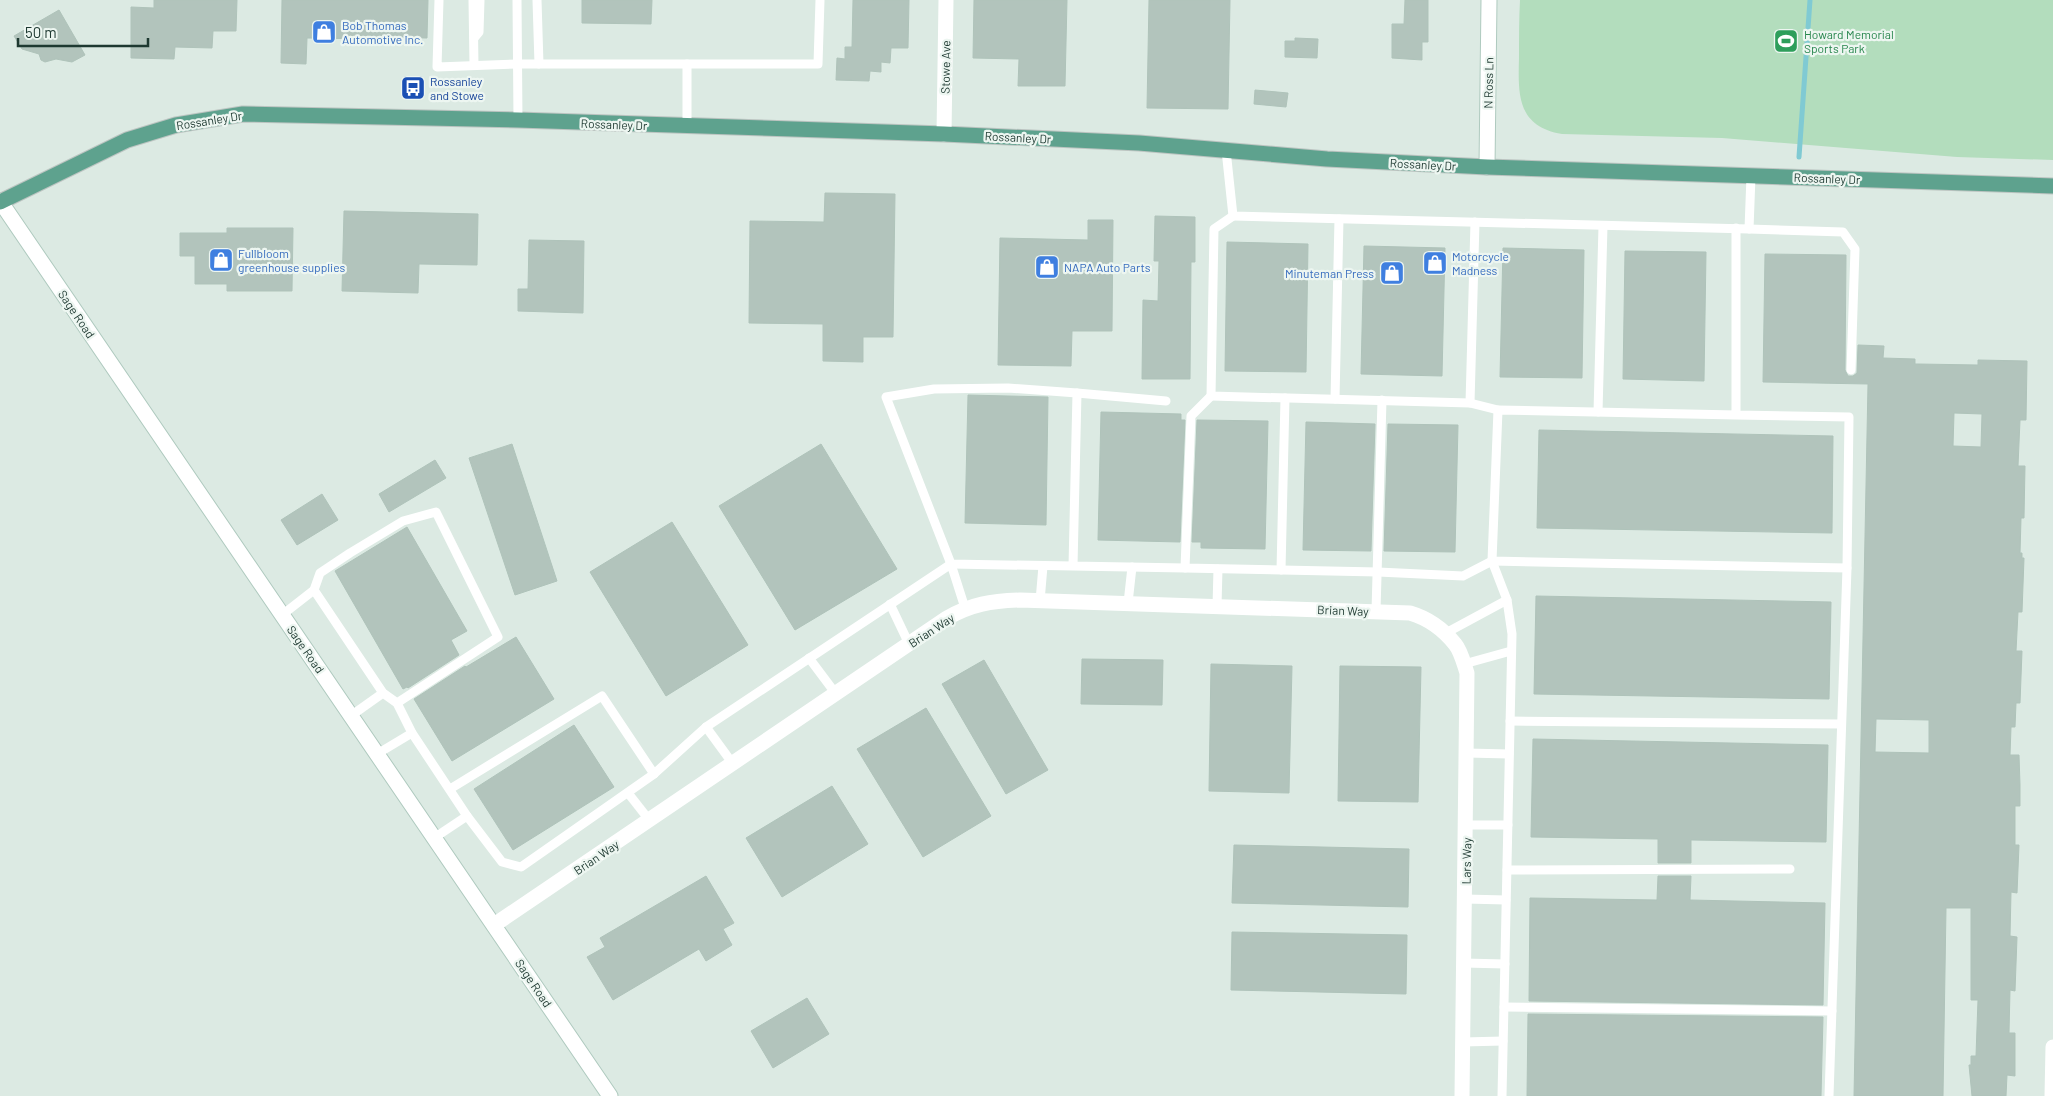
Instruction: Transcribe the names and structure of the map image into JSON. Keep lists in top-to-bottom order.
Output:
{
  "streets": {
    "main road": ["Rossanley Dr"],
    "street": [
      "Stowe Ave",
      "N Ross Ln",
      "Sage Road",
      "Brian Way",
      "Lars Way"
    ]
  },
  "crossings": [
    ["Stowe Ave", "Rossanley Dr"],
    ["N Ross Ln", "Rossanley Dr"],
    ["Rossanley Dr", "Sage Road"],
    ["Sage Road", "Brian Way"],
    ["Brian Way", "Lars Way"]
  ],
  "places": {
    "shop": [
      "Bob Thomas Automotive Inc.",
      "Fullbloom greenhouse supplies",
      "Motorcycle Madness",
      "NAPA Auto Parts",
      "Minuteman Press"
    ],
    "sports": ["Howard Memorial Sports Park"],
    "bus stop": ["Rossanley and Stowe"]
  },
  "scale_bar": "50 m"
}
